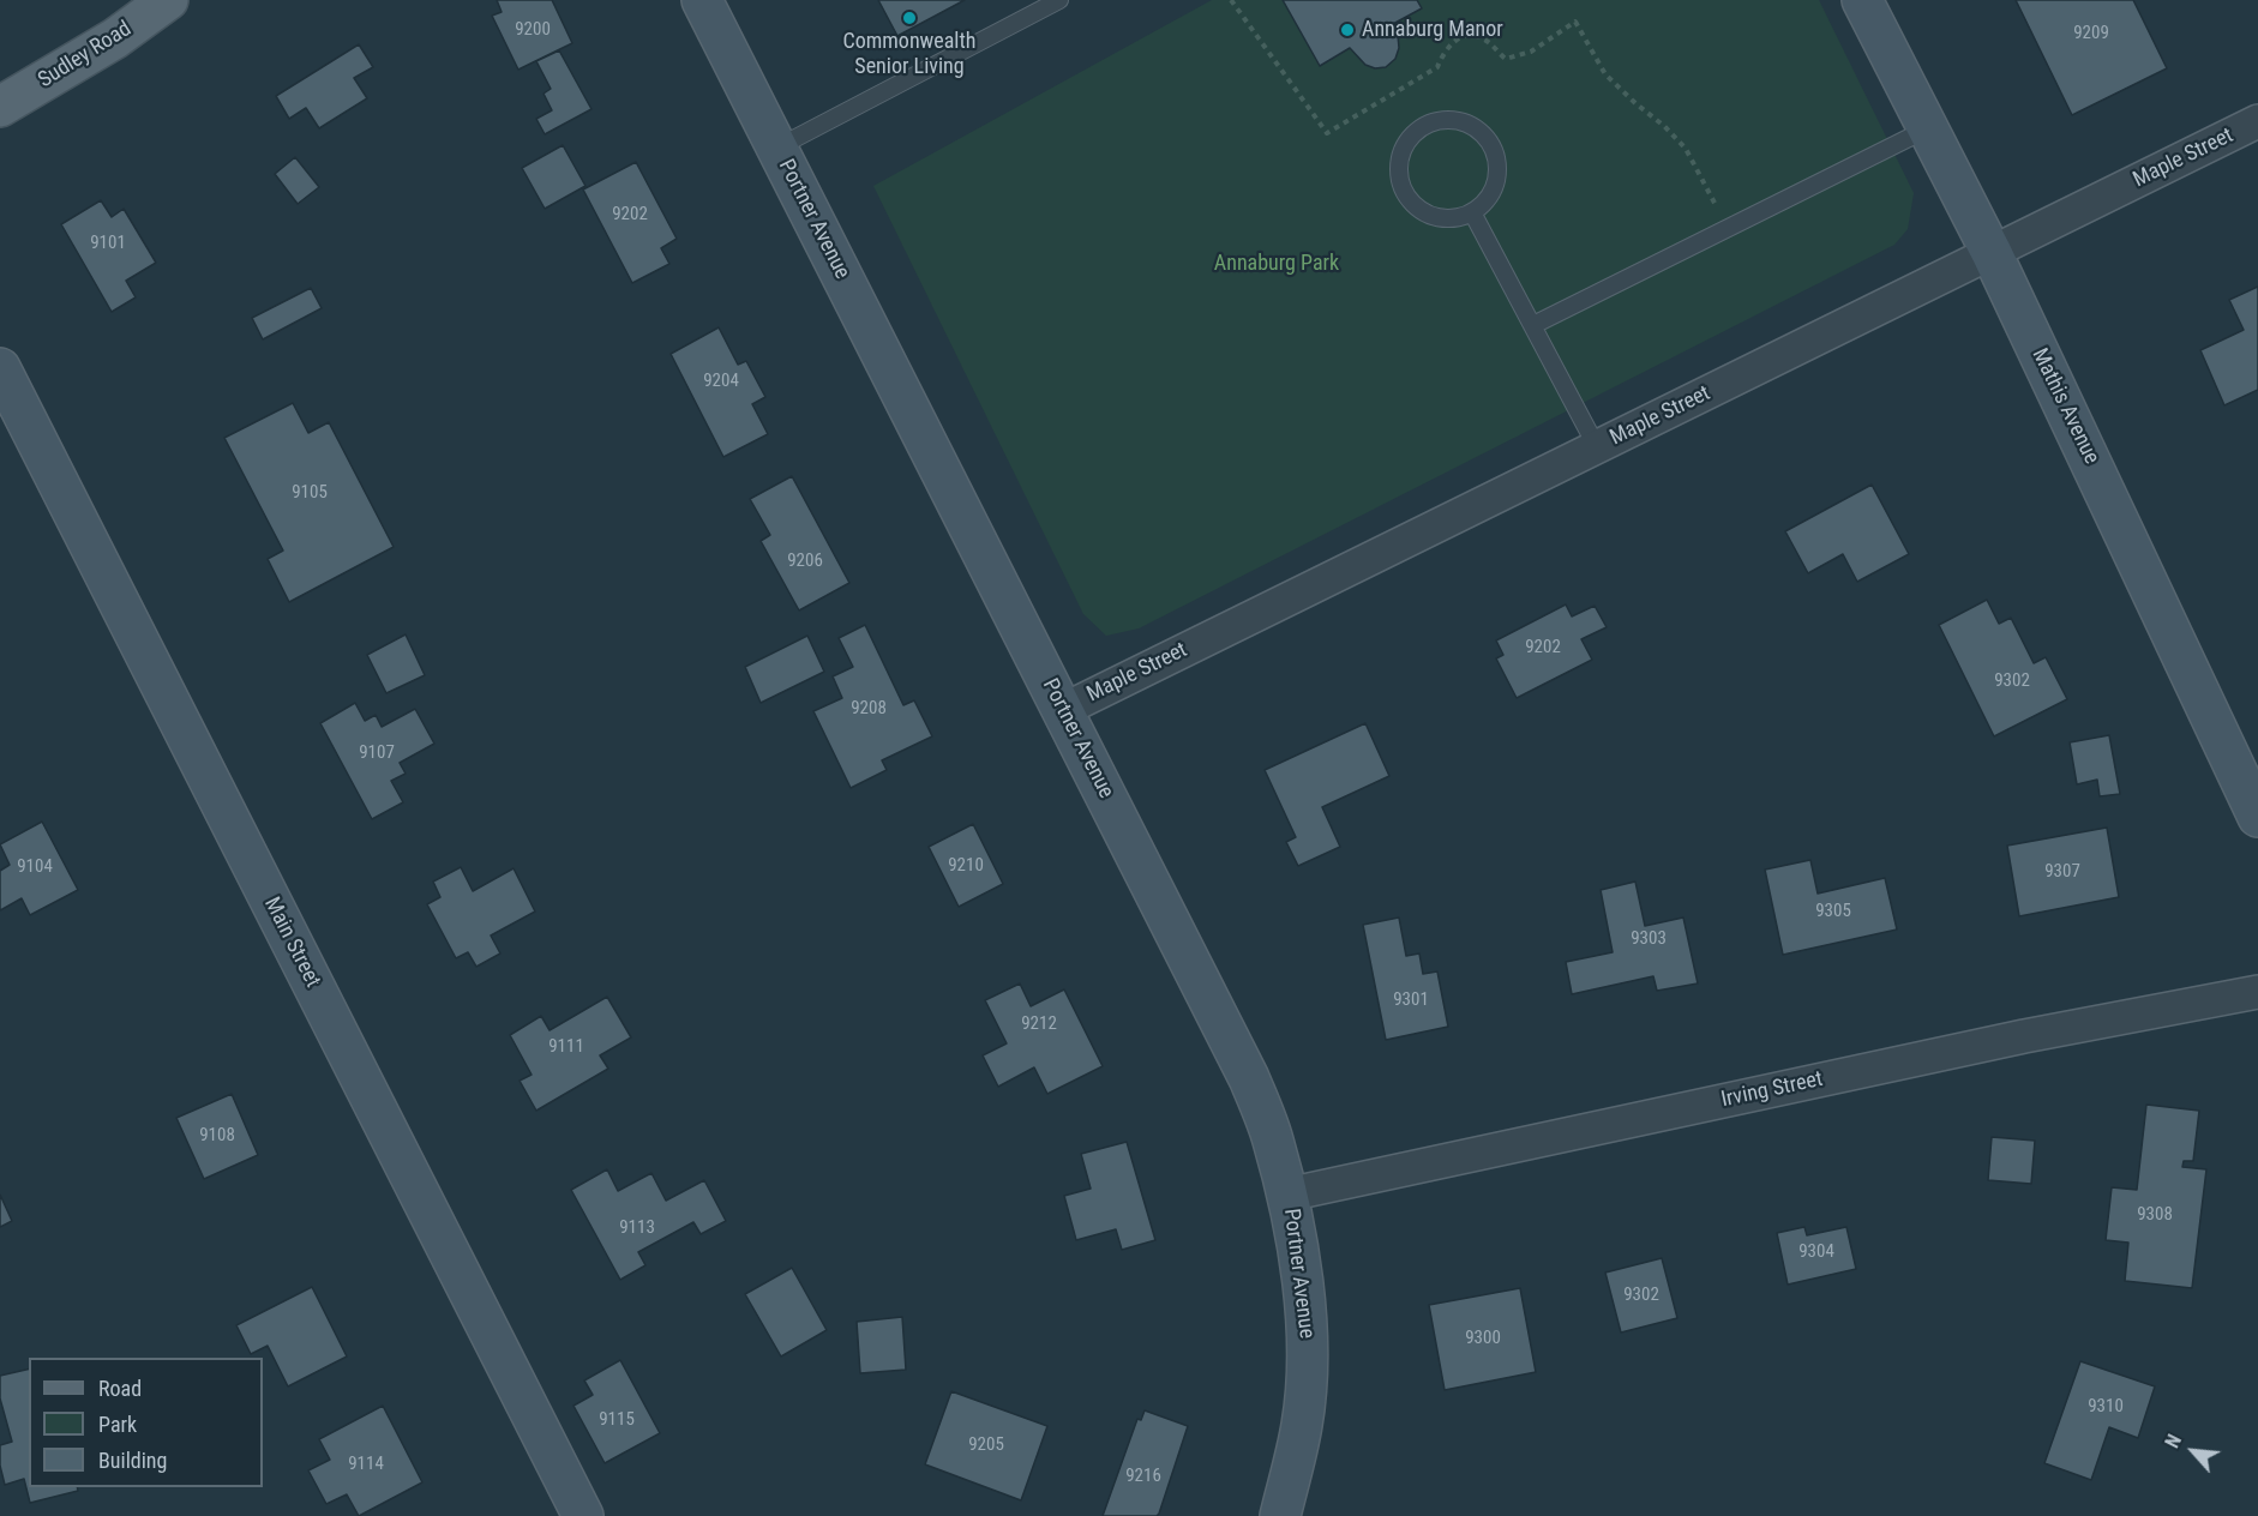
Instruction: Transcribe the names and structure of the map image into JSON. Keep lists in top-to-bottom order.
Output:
{
  "streets": {
    "main road": ["Sudley Road"],
    "street": [
      "Maple Street",
      "Portner Avenue",
      "Mathis Avenue",
      "Main Street",
      "Irving Street"
    ]
  },
  "crossings": [
    ["Maple Street", "Portner Avenue"],
    ["Maple Street", "Mathis Avenue"],
    ["Portner Avenue", "Irving Street"]
  ],
  "parks": ["Annaburg Park"],
  "places": ["Commonwealth Senior Living", "Annaburg Manor"],
  "house_numbers": [
    "9200",
    "9209",
    "9202",
    "9101",
    "9204",
    "9105",
    "9206",
    "9202",
    "9302",
    "9208",
    "9107",
    "9210",
    "9104",
    "9307",
    "9305",
    "9303",
    "9301",
    "9212",
    "9111",
    "9108",
    "9308",
    "9113",
    "9304",
    "9302",
    "9300",
    "9310",
    "9115",
    "9205",
    "9114",
    "9216"
  ],
  "legend": ["Road", "Park", "Building"],
  "north": "top left"
}
